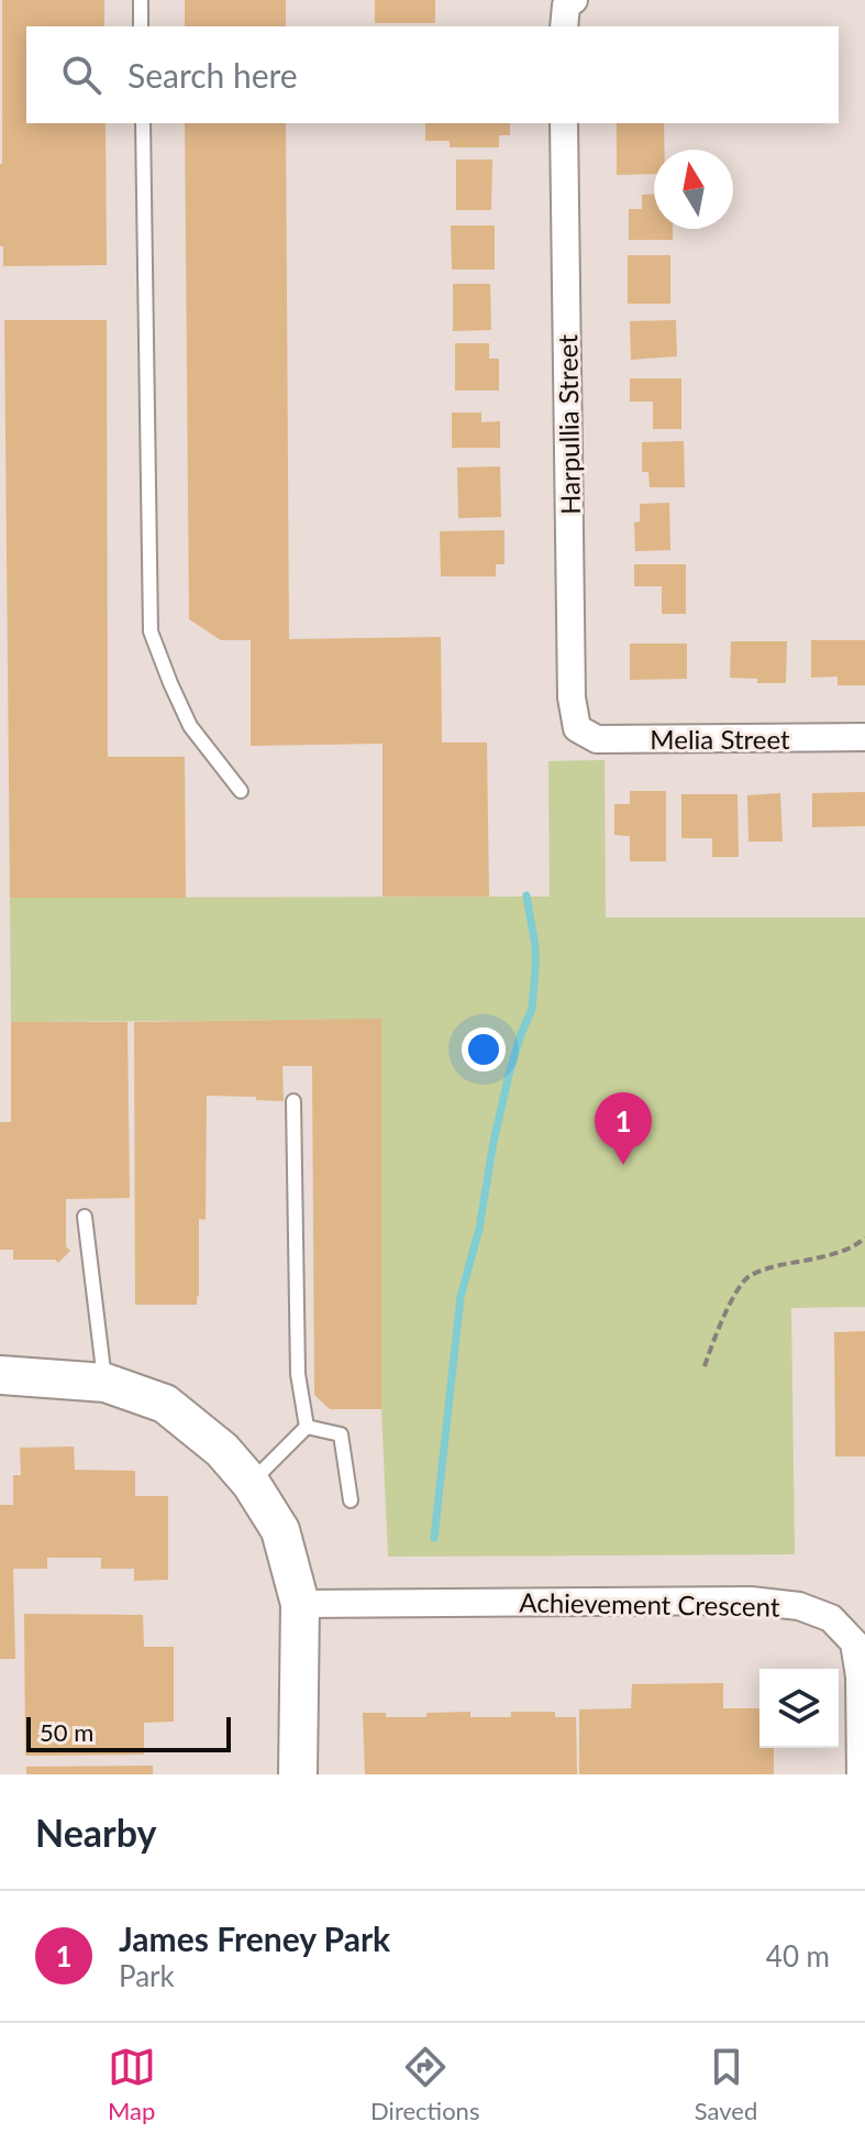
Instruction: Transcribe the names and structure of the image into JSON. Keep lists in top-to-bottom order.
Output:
{
  "streets": {
    "street": ["Harpullia Street", "Melia Street", "Achievement Crescent"]
  },
  "crossings": [
    ["Harpullia Street", "Melia Street"]
  ],
  "scale_bar": "50 m",
  "north": "top",
  "page": {
    "search": "Search here",
    "pins": "1",
    "scale": "50 m",
    "heading": "Nearby",
    "list": [
      {
        "mark": "1",
        "name": "James Freney Park",
        "note": "Park",
        "value": "40 m"
      }
    ],
    "nav": ["Map", "Directions", "Saved"]
  }
}
